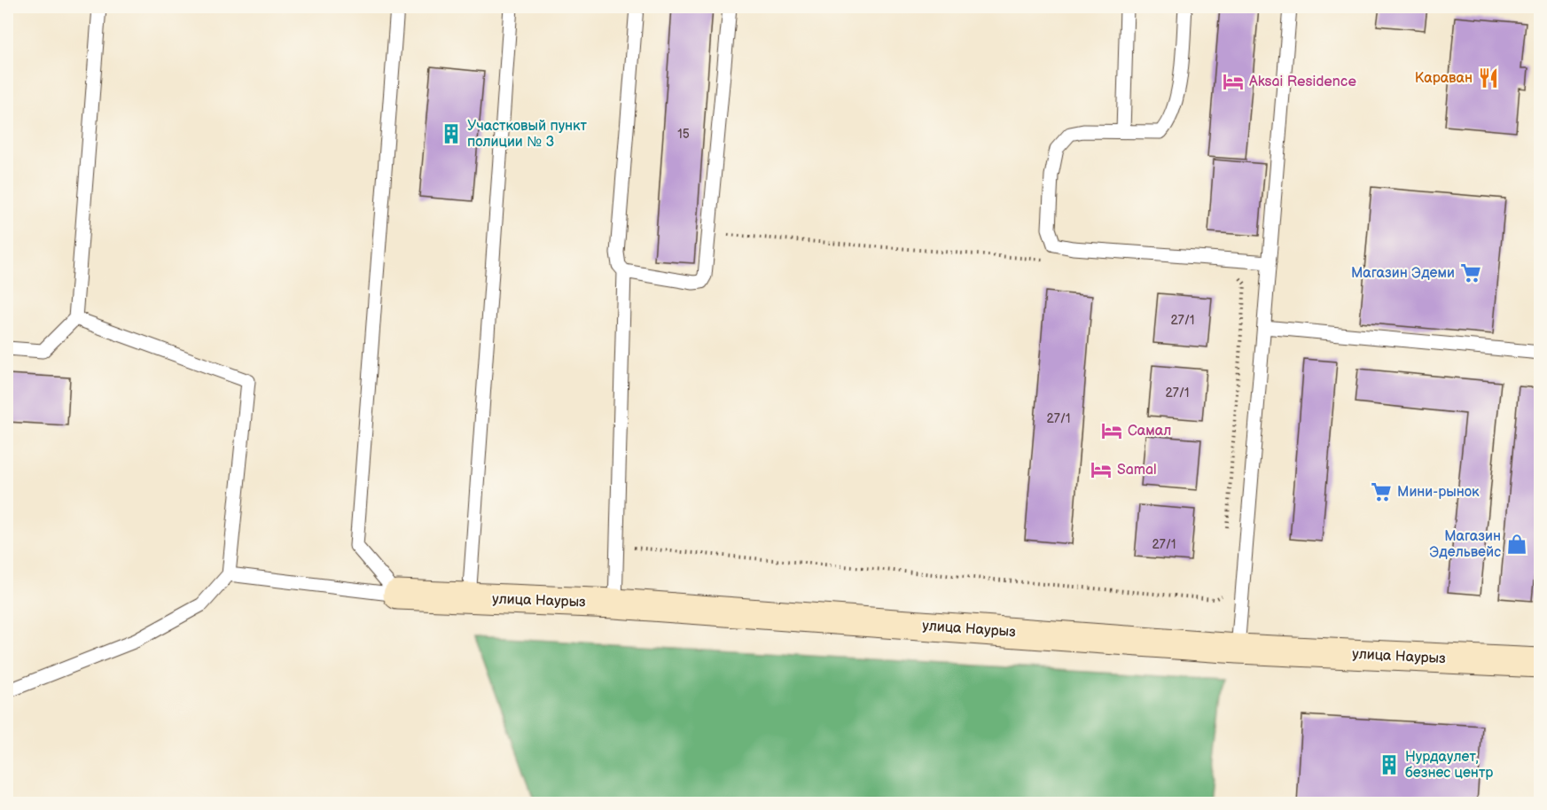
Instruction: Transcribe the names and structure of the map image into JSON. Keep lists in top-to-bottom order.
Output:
{
  "streets": {
    "street": ["улица Наурыз"]
  },
  "places": {
    "restaurant": ["Караван"],
    "hotel": ["Aksai Residence", "Самал", "Samal"],
    "building": ["Участковый пункт полиции № 3", "Нурдаулет, безнес центр"],
    "supermarket": ["Магазин Эдеми", "Мини-рынок"],
    "shop": ["Магазин Эдельвейс"]
  },
  "house_numbers": [
    "15",
    "27/1",
    "27/1",
    "27/1",
    "27/1"
  ]
}
